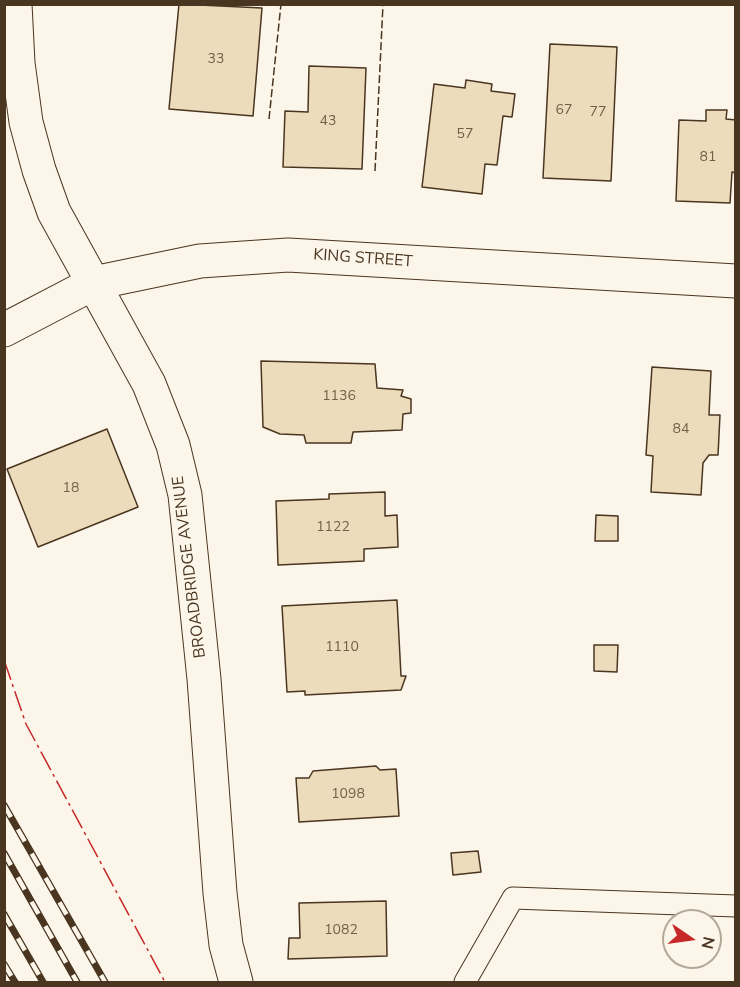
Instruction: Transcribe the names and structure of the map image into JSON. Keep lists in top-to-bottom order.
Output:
{
  "streets": {
    "street": ["KING STREET", "BROADBRIDGE AVENUE"]
  },
  "crossings": [
    ["KING STREET", "BROADBRIDGE AVENUE"]
  ],
  "house_numbers": [
    "33",
    "67",
    "77",
    "43",
    "57",
    "81",
    "1136",
    "84",
    "18",
    "1122",
    "1110",
    "1098",
    "1082"
  ],
  "north": "right"
}
